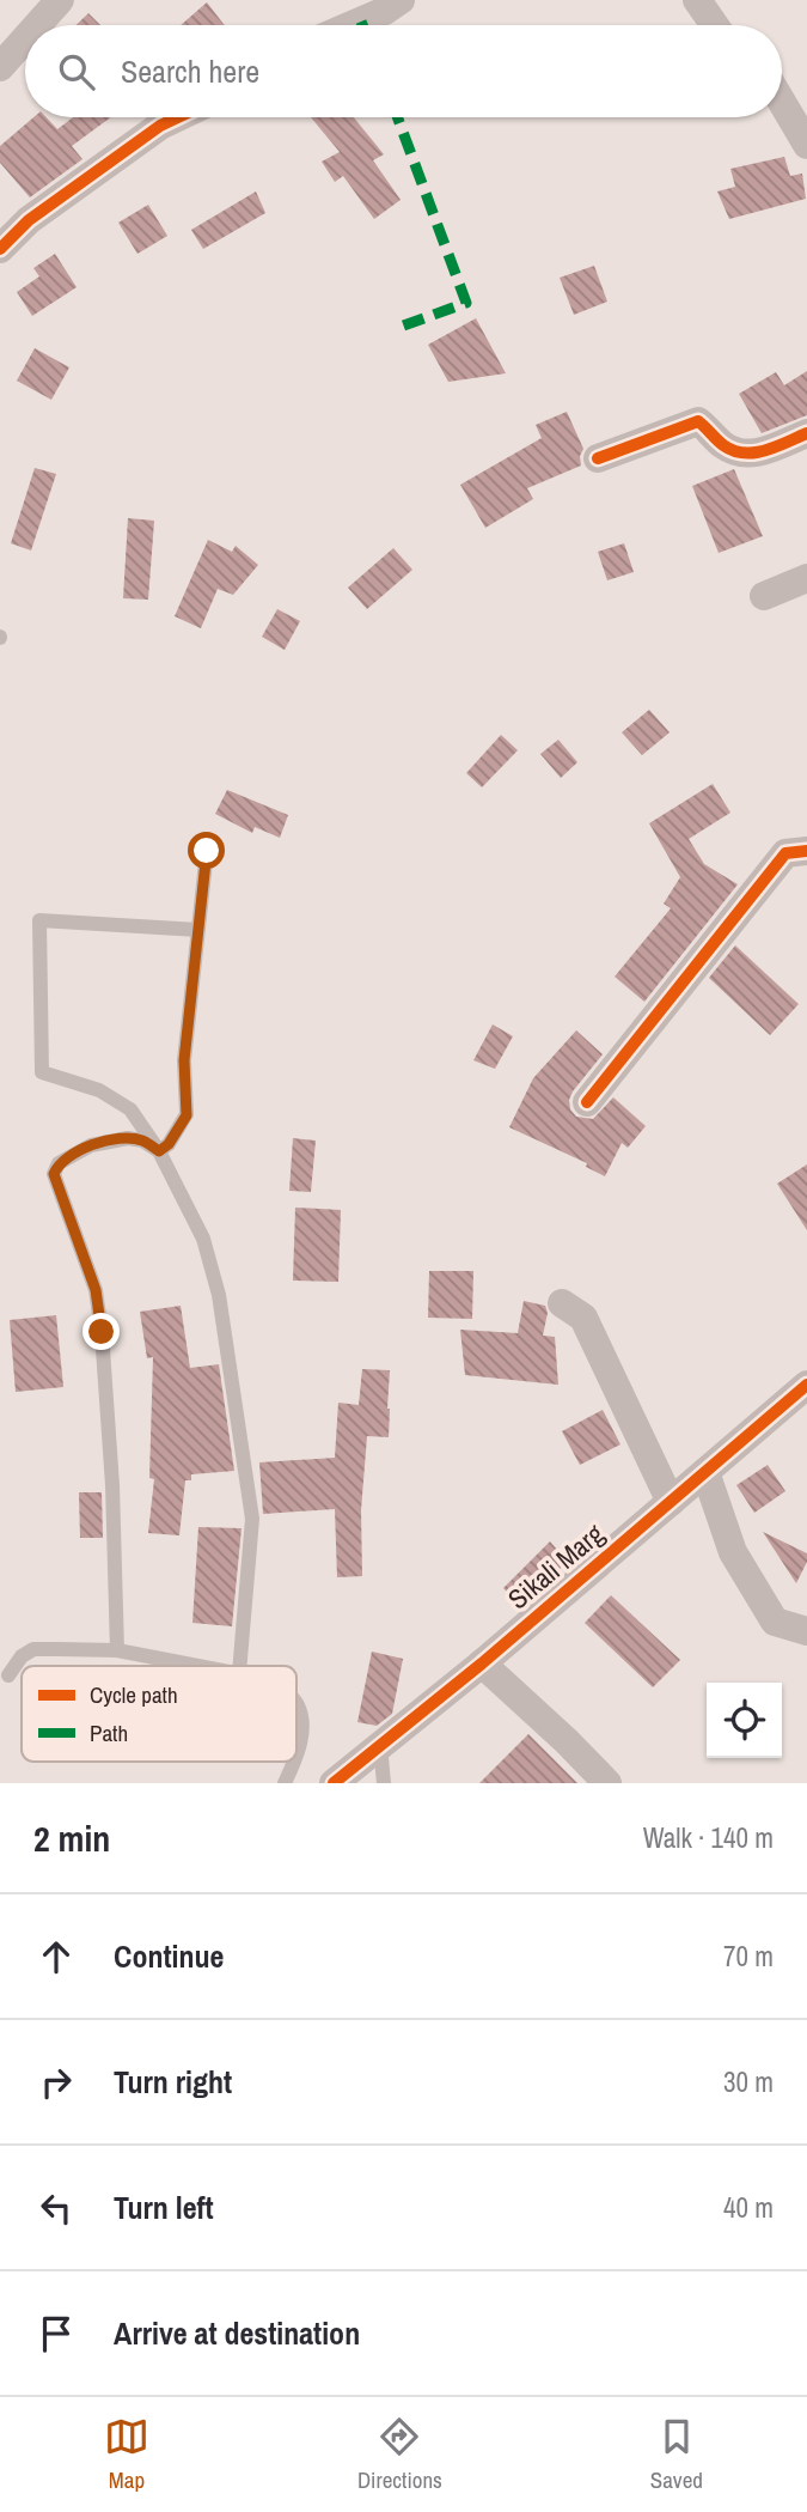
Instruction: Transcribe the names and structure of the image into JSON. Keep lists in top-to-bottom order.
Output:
{
  "streets": {
    "street": ["Sikali Marg"]
  },
  "legend": ["Cycle path", "Path"],
  "page": {
    "search": "Search here",
    "heading": ["2 min", "Walk · 140 m"],
    "list": [
      ["Continue", "70 m"],
      ["Turn right", "30 m"],
      ["Turn left", "40 m"],
      "Arrive at destination"
    ],
    "nav": ["Map", "Directions", "Saved"]
  }
}
